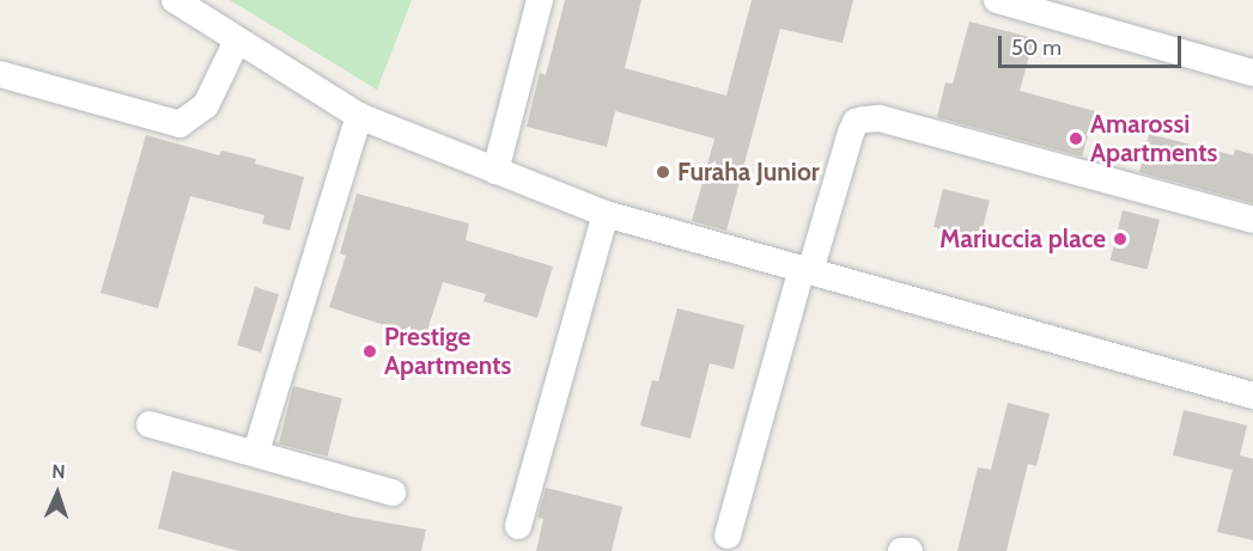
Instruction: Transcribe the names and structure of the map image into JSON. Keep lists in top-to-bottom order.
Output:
{
  "places": [
    "Amarossi Apartments",
    "Furaha Junior",
    "Mariuccia place",
    "Prestige Apartments"
  ],
  "scale_bar": "50 m",
  "north": "top"
}
